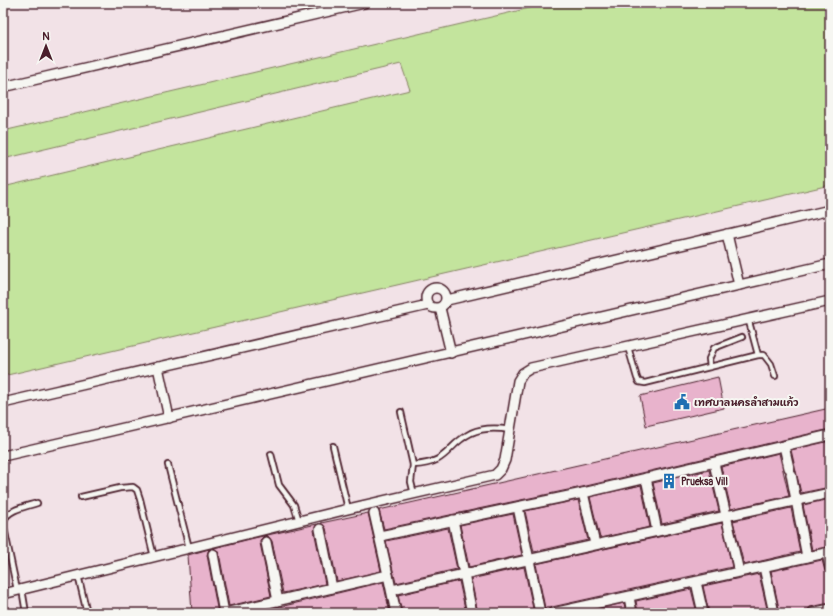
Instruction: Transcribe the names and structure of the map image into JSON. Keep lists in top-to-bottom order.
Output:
{
  "places": {
    "public building": ["เทศบาลนครลำสามแก้ว"],
    "building": ["Prueksa Vill"]
  },
  "north": "top"
}
